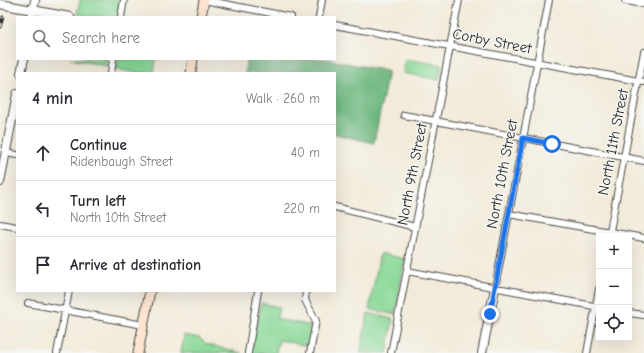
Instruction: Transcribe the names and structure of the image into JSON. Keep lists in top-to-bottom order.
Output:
{
  "streets": {
    "street": [
      "Corby Street",
      "North 11th Street",
      "North 9th Street",
      "North 10th Street"
    ]
  },
  "crossings": [
    ["Corby Street", "North 11th Street"],
    ["Corby Street", "North 9th Street"],
    ["Corby Street", "North 10th Street"]
  ],
  "page": {
    "search": "Search here",
    "heading": ["4 min", "Walk · 260 m"],
    "list": [
      ["Continue", "Ridenbaugh Street", "40 m"],
      ["Turn left", "North 10th Street", "220 m"],
      "Arrive at destination"
    ],
    "map_buttons": ["+", "−"]
  }
}
